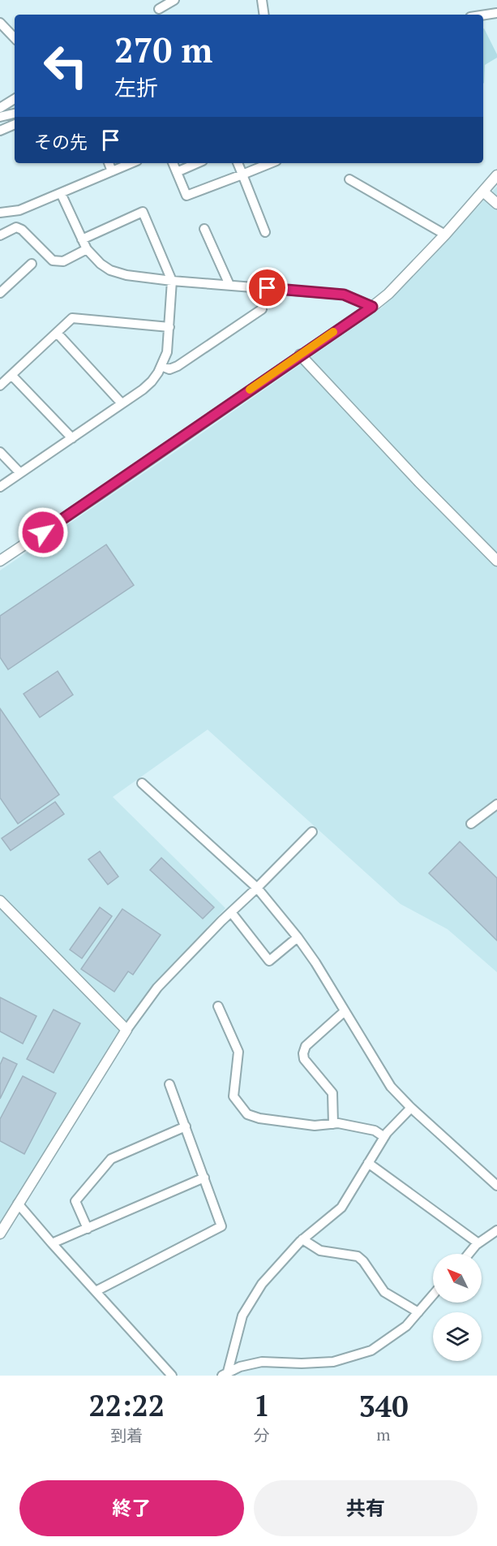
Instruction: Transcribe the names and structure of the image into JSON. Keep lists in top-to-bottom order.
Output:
{
  "north": "top left",
  "page": {
    "turn": ["270 m", "左折"],
    "then": "その先",
    "eta": [
      "22:22",
      "到着",
      "1",
      "分",
      "340",
      "m"
    ],
    "buttons": ["終了", "共有"]
  }
}
